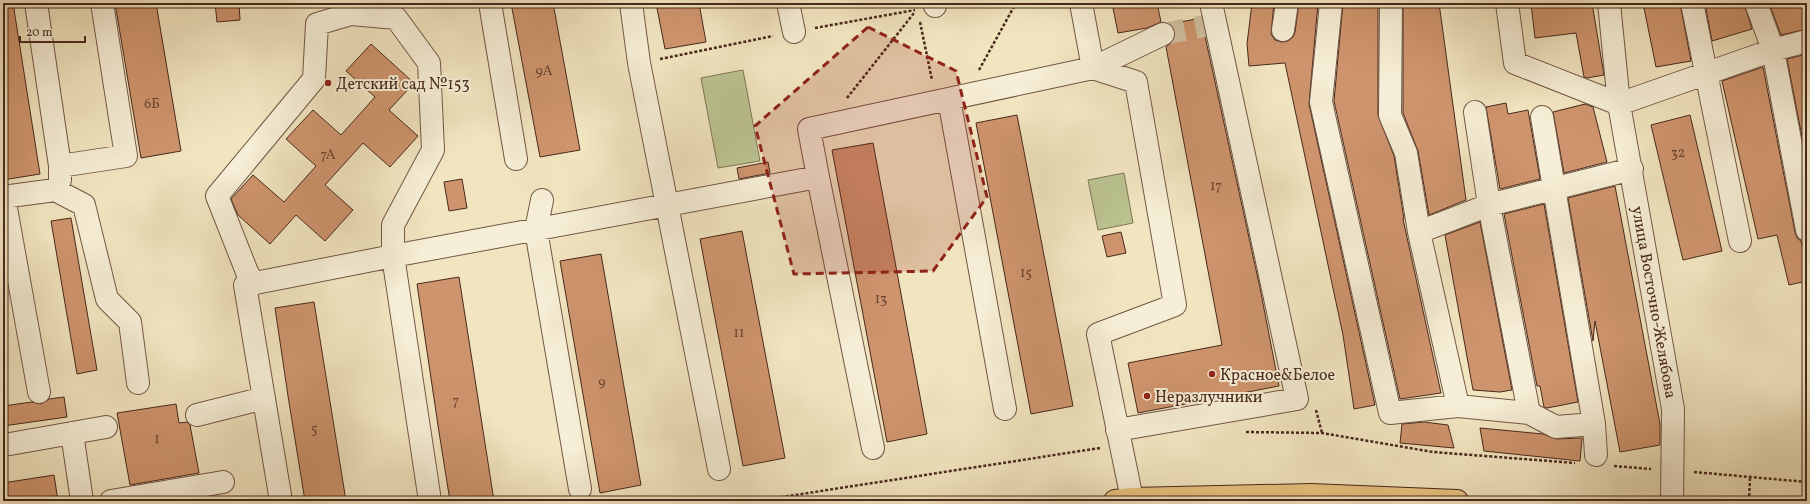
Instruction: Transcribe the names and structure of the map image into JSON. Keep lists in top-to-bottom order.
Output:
{
  "streets": {
    "street": ["улица Восточно-Желябова"]
  },
  "places": ["Детский сад №153", "Красное&Белое", "Неразлучники"],
  "house_numbers": [
    "9А",
    "6Б",
    "32",
    "7А",
    "17",
    "15",
    "13",
    "11",
    "9",
    "7",
    "5",
    "1"
  ],
  "scale_bar": "20 m"
}
